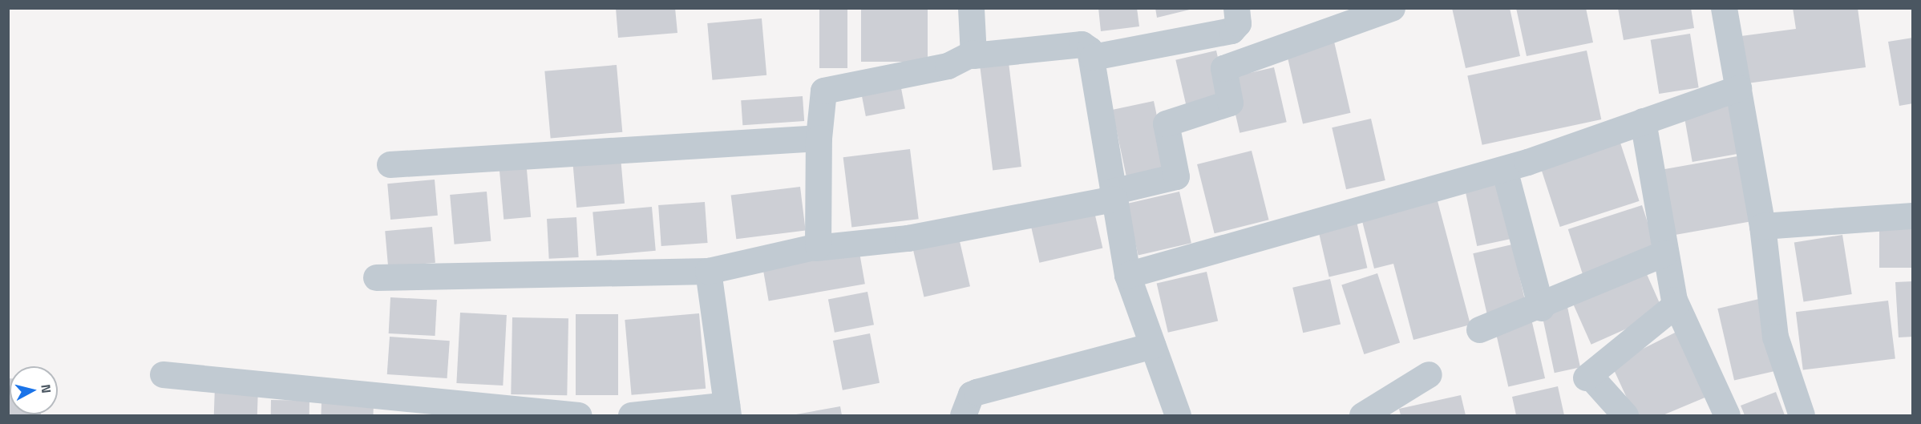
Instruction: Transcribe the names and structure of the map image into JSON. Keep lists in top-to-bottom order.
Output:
{
  "north": "right"
}
